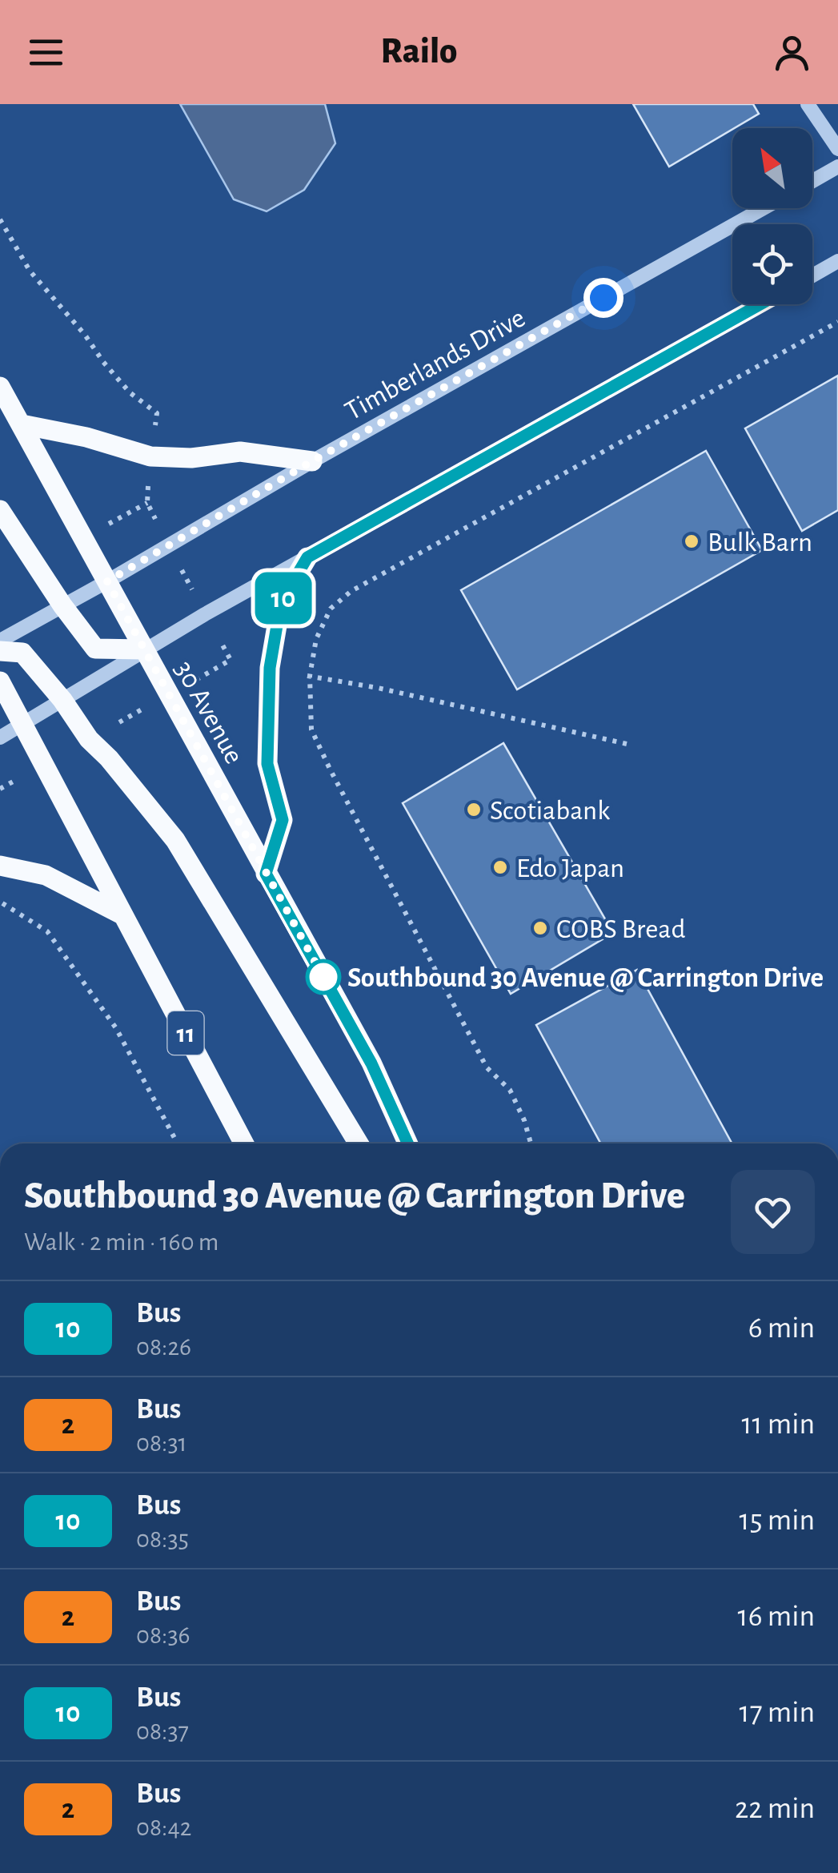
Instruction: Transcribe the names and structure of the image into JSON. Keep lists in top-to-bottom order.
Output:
{
  "streets": {
    "main road": ["30 Avenue", "11"],
    "street": ["Timberlands Drive"]
  },
  "crossings": [
    ["Timberlands Drive", "30 Avenue"]
  ],
  "places": [
    "Bulk Barn",
    "Scotiabank",
    "Edo Japan",
    "COBS Bread",
    "Southbound 30 Avenue @ Carrington Drive"
  ],
  "lines": ["bus line 10"],
  "north": "top left",
  "page": {
    "header": "Railo",
    "on_map": "10",
    "heading": ["Southbound 30 Avenue @ Carrington Drive", "Walk · 2 min · 160 m"],
    "list": [
      {
        "mark": "10",
        "name": "Bus",
        "note": "08:26",
        "value": "6 min"
      },
      {
        "mark": "2",
        "name": "Bus",
        "note": "08:31",
        "value": "11 min"
      },
      {
        "mark": "10",
        "name": "Bus",
        "note": "08:35",
        "value": "15 min"
      },
      {
        "mark": "2",
        "name": "Bus",
        "note": "08:36",
        "value": "16 min"
      },
      {
        "mark": "10",
        "name": "Bus",
        "note": "08:37",
        "value": "17 min"
      },
      {
        "mark": "2",
        "name": "Bus",
        "note": "08:42",
        "value": "22 min"
      }
    ]
  }
}
